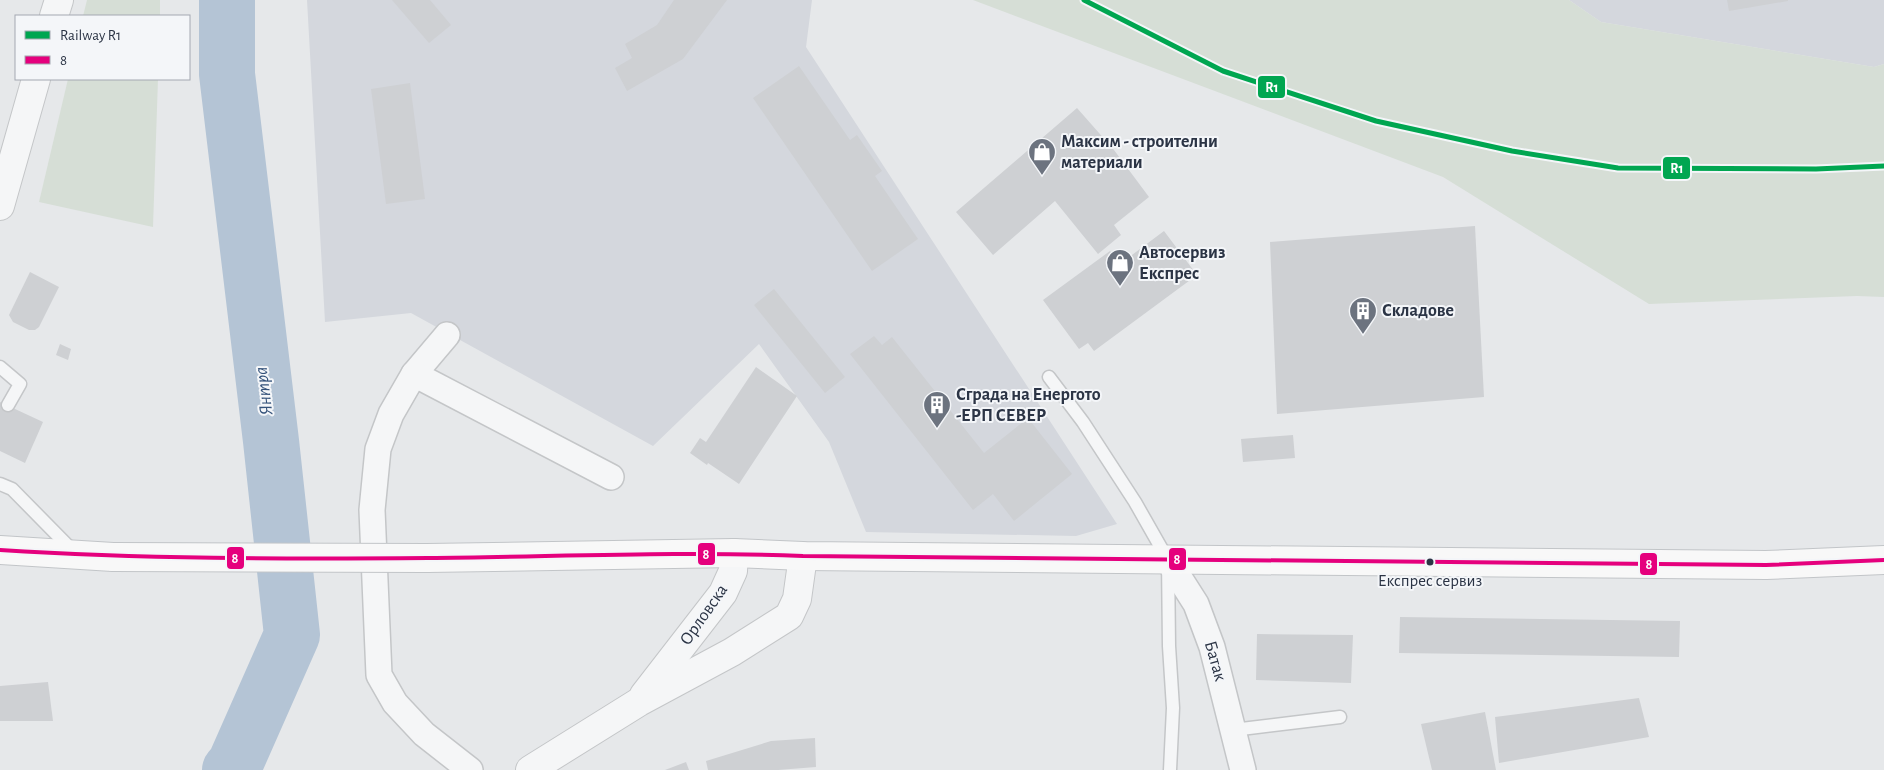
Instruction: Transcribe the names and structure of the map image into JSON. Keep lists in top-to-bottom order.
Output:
{
  "streets": {
    "street": ["Орловска", "Батак"]
  },
  "water": ["Янтра"],
  "places": {
    "shop": ["Максим - строителни материали", "Автосервиз Експрес"],
    "building": ["Складове", "Сграда на Енергото -ЕРП СЕВЕР"],
    "other": ["Експрес сервиз"]
  },
  "lines": ["rail line R1", "transit line 8"],
  "legend": ["Railway R1", "8"]
}
